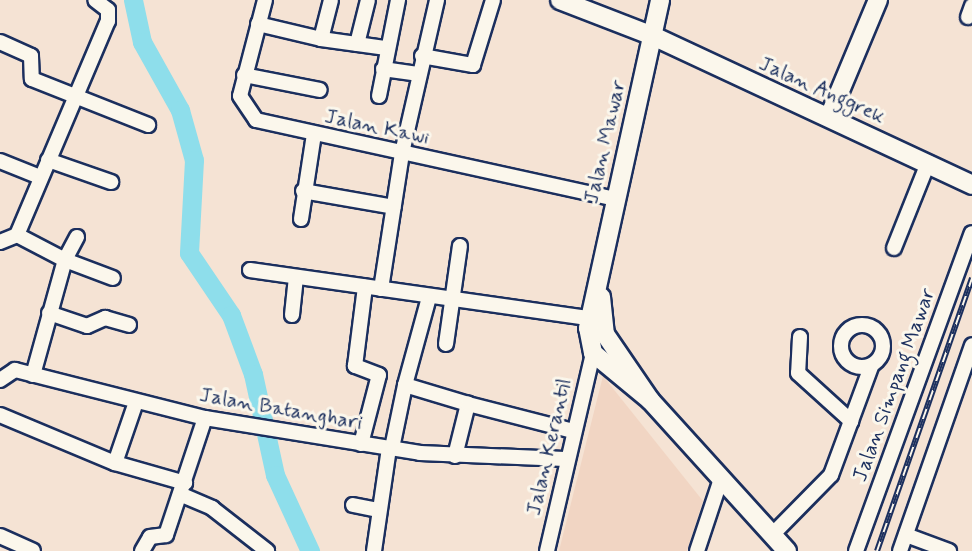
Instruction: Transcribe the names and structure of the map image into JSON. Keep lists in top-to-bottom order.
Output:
{
  "streets": {
    "main road": ["Jalan Anggrek", "Jalan Mawar"],
    "street": [
      "Jalan Kawi",
      "Jalan Simpang Mawar",
      "Jalan Batanghari",
      "Jalan Kerantil"
    ]
  },
  "crossings": [
    ["Jalan Anggrek", "Jalan Mawar"],
    ["Jalan Kawi", "Jalan Mawar"],
    ["Jalan Mawar", "Jalan Kerantil"],
    ["Jalan Batanghari", "Jalan Kerantil"]
  ]
}
